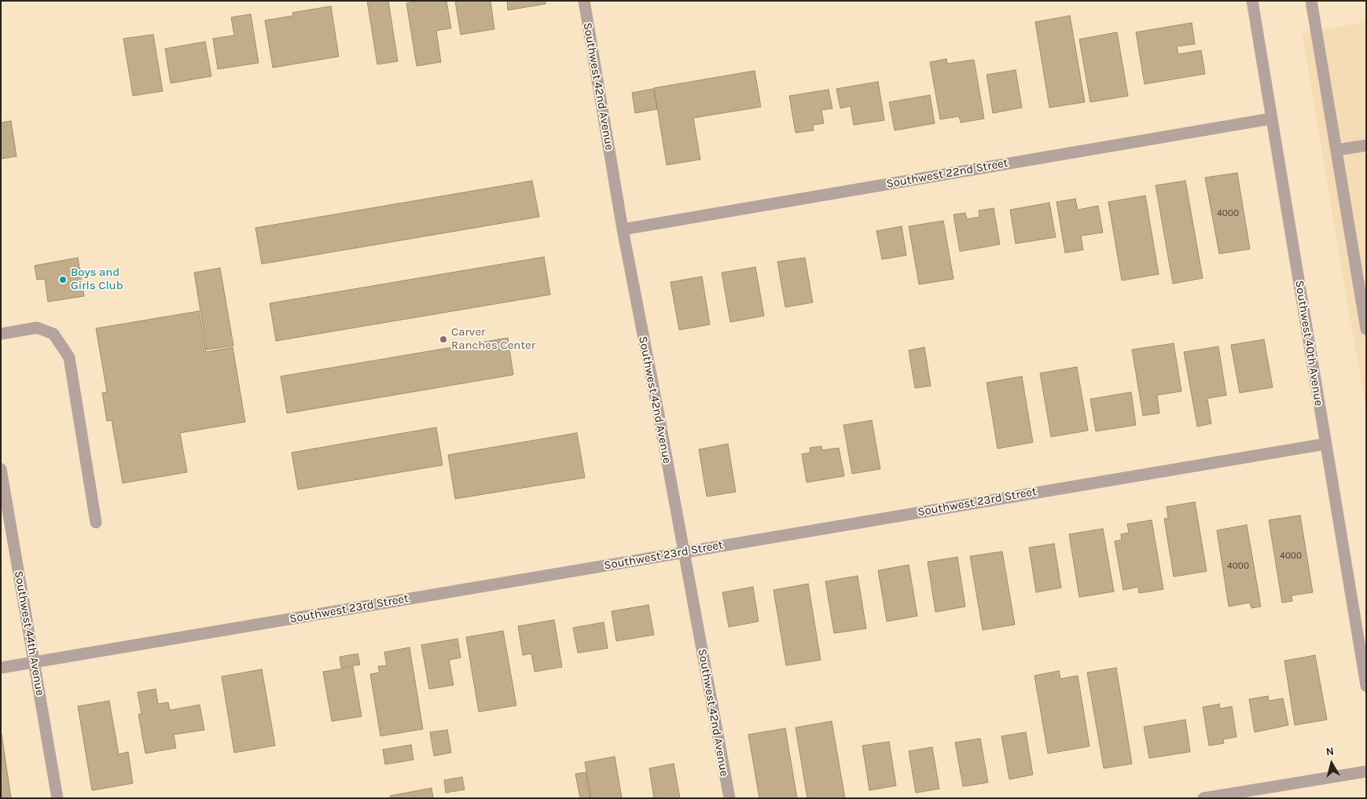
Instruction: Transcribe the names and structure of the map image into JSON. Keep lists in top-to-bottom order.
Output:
{
  "streets": {
    "street": [
      "Southwest 42nd Avenue",
      "Southwest 22nd Street",
      "Southwest 40th Avenue",
      "Southwest 23rd Street",
      "Southwest 44th Avenue"
    ]
  },
  "crossings": [
    ["Southwest 42nd Avenue", "Southwest 22nd Street"],
    ["Southwest 42nd Avenue", "Southwest 23rd Street"],
    ["Southwest 22nd Street", "Southwest 40th Avenue"],
    ["Southwest 40th Avenue", "Southwest 23rd Street"],
    ["Southwest 23rd Street", "Southwest 44th Avenue"]
  ],
  "places": ["Boys and Girls Club", "Carver Ranches Center"],
  "house_numbers": ["4000", "4000", "4000"],
  "north": "top"
}
